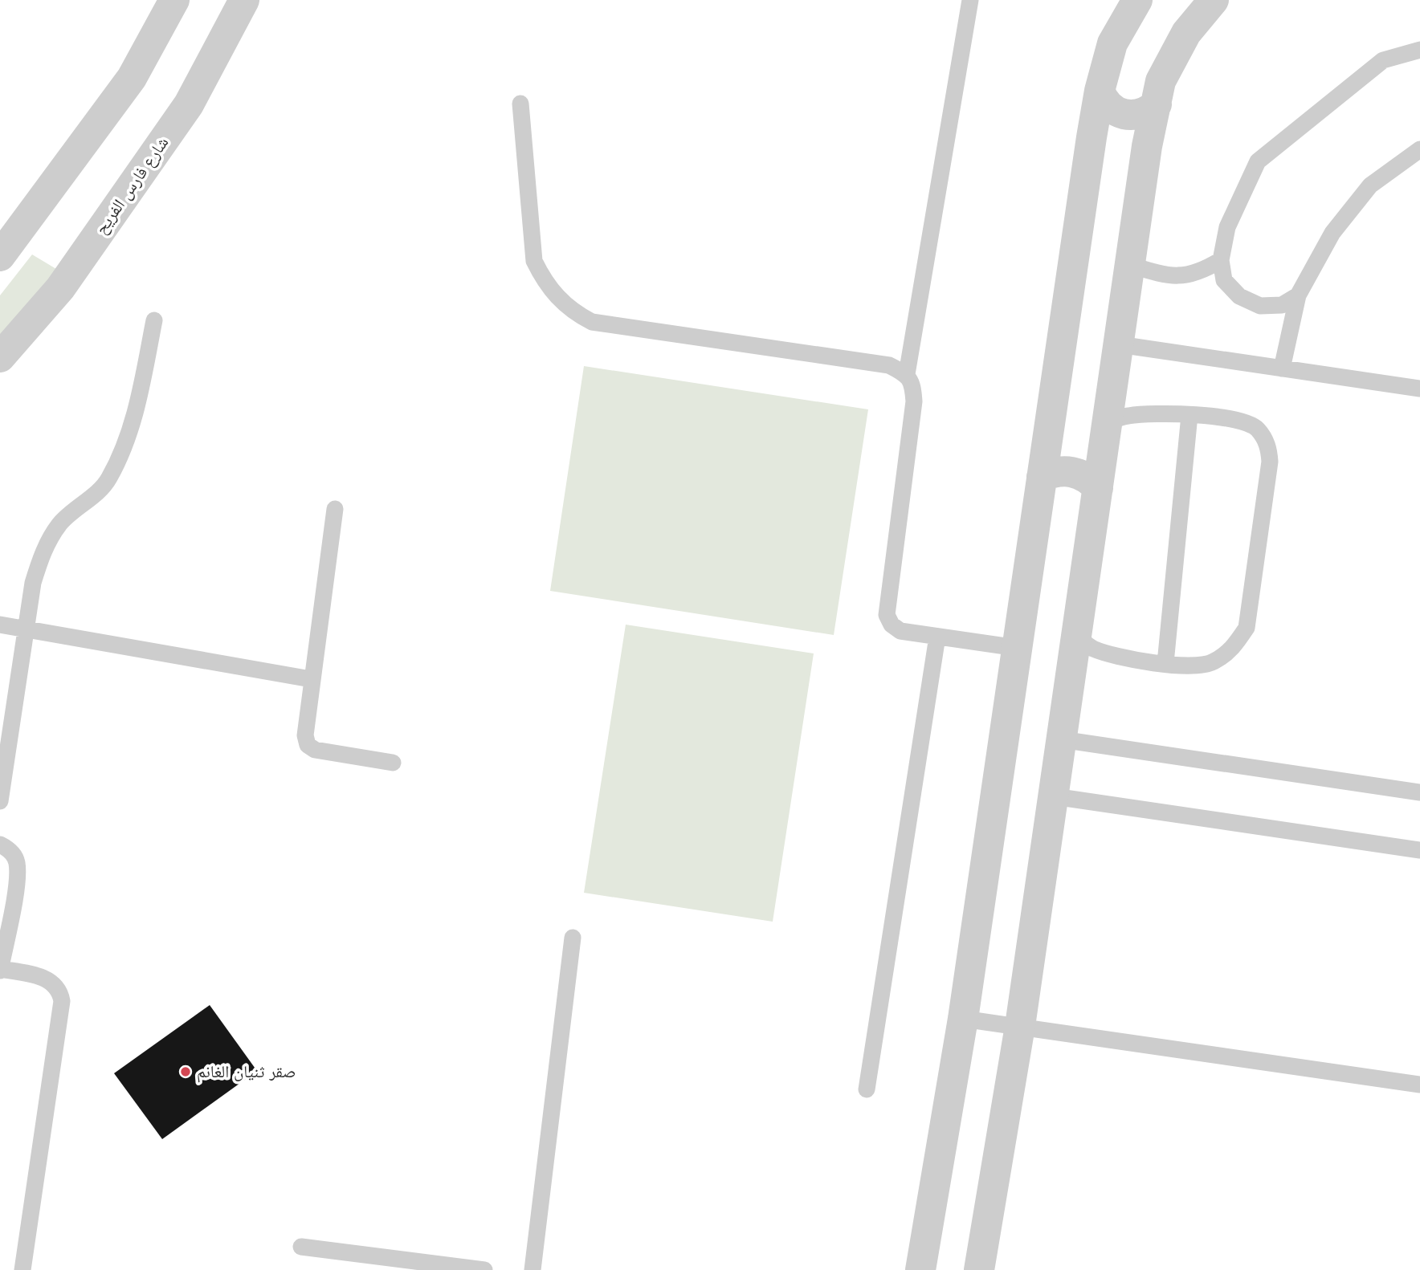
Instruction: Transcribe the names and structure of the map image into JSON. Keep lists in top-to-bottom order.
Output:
{
  "streets": {
    "street": ["شارع فارس الفريح"]
  },
  "places": ["صقر ثنيان الغانم"]
}
